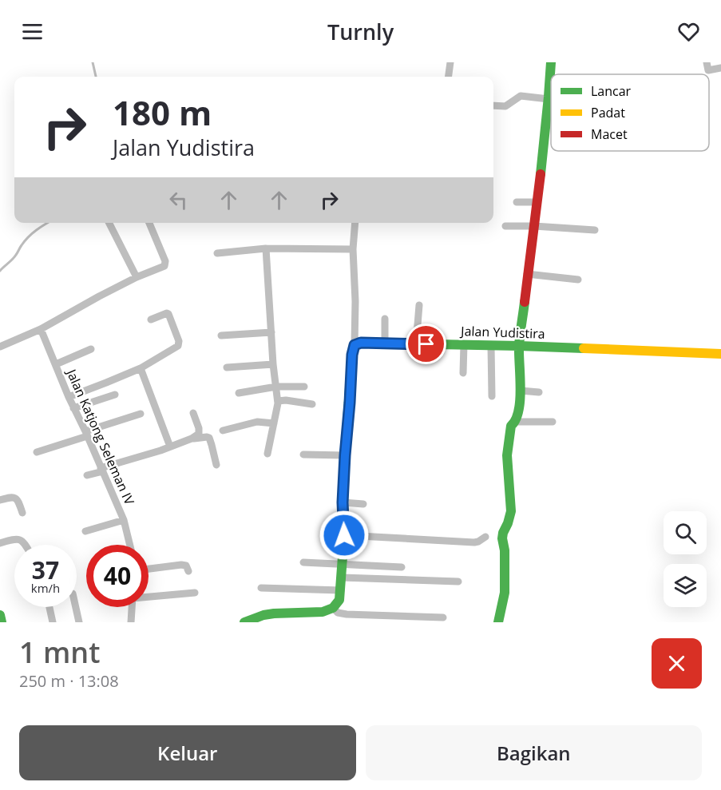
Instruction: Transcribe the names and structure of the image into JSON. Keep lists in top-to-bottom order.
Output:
{
  "streets": {
    "street": ["Jalan Yudistira", "Jalan Katjong Seleman IV"]
  },
  "legend": ["Lancar", "Padat", "Macet"],
  "page": {
    "header": "Turnly",
    "turn": ["180 m", "Jalan Yudistira"],
    "speed": "37 km/h",
    "limit": "40",
    "heading": ["1 mnt", "250 m · 13:08"],
    "buttons": ["Keluar", "Bagikan"]
  }
}
